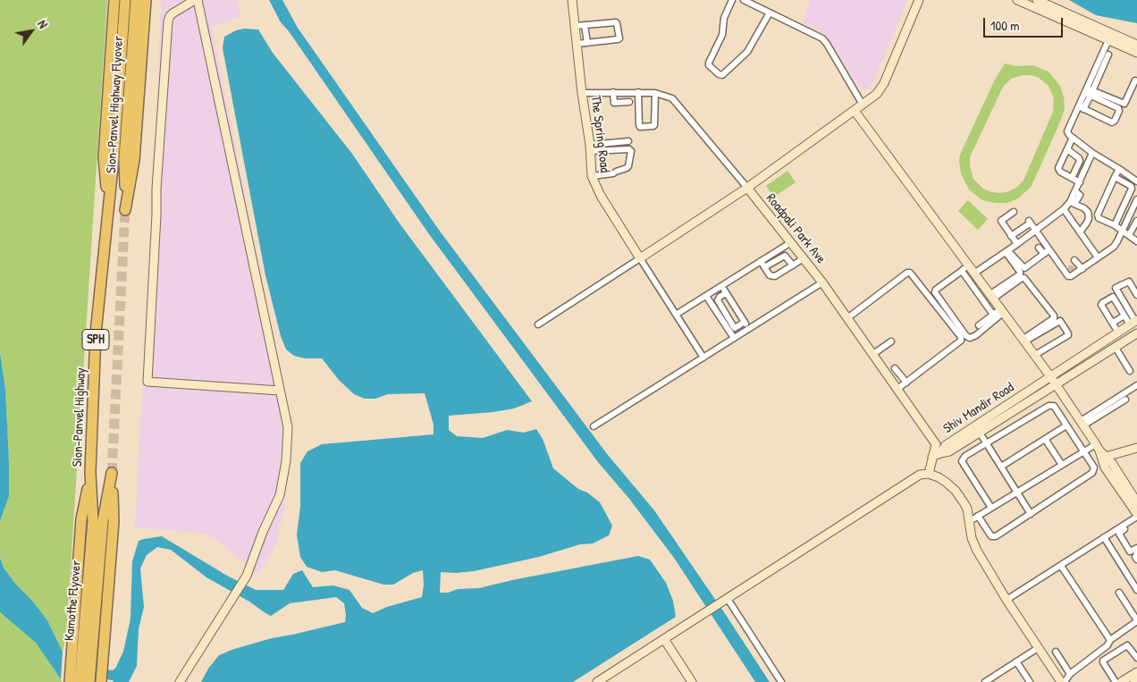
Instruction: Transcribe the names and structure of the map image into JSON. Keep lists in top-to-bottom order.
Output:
{
  "streets": {
    "highway": [
      "Sion-Panvel Highway Flyover",
      "SPH",
      "Sion-Panvel Highway",
      "Kamothe Flyover"
    ],
    "street": ["The Spring Road", "Roadpali Park Ave", "Shiv Mandir Road"]
  },
  "crossings": [
    ["Sion-Panvel Highway Flyover", "Sion-Panvel Highway"],
    ["The Spring Road", "Roadpali Park Ave"],
    ["Roadpali Park Ave", "Shiv Mandir Road"],
    ["SPH", "Sion-Panvel Highway"],
    ["SPH", "Kamothe Flyover"],
    ["Sion-Panvel Highway", "Kamothe Flyover"]
  ],
  "scale_bar": "100 m",
  "north": "top right"
}
